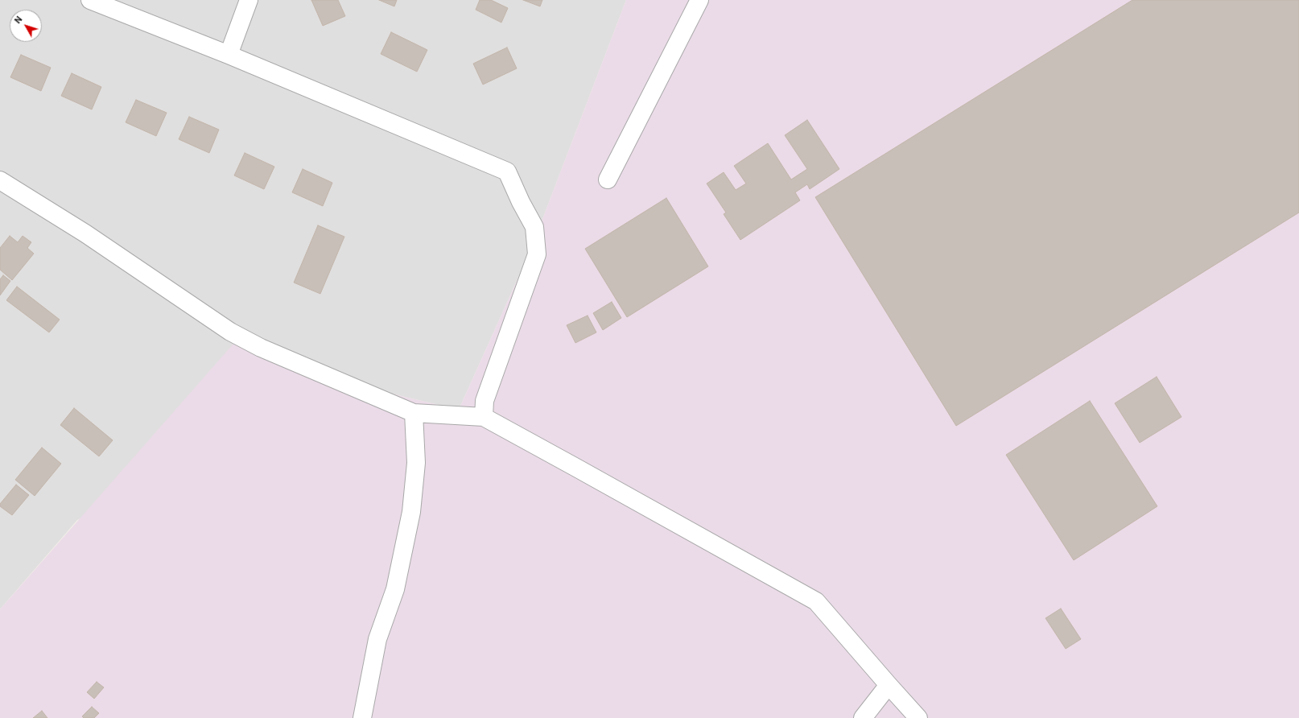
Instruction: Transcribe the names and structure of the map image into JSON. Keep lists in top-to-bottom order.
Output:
{
  "north": "top left"
}
